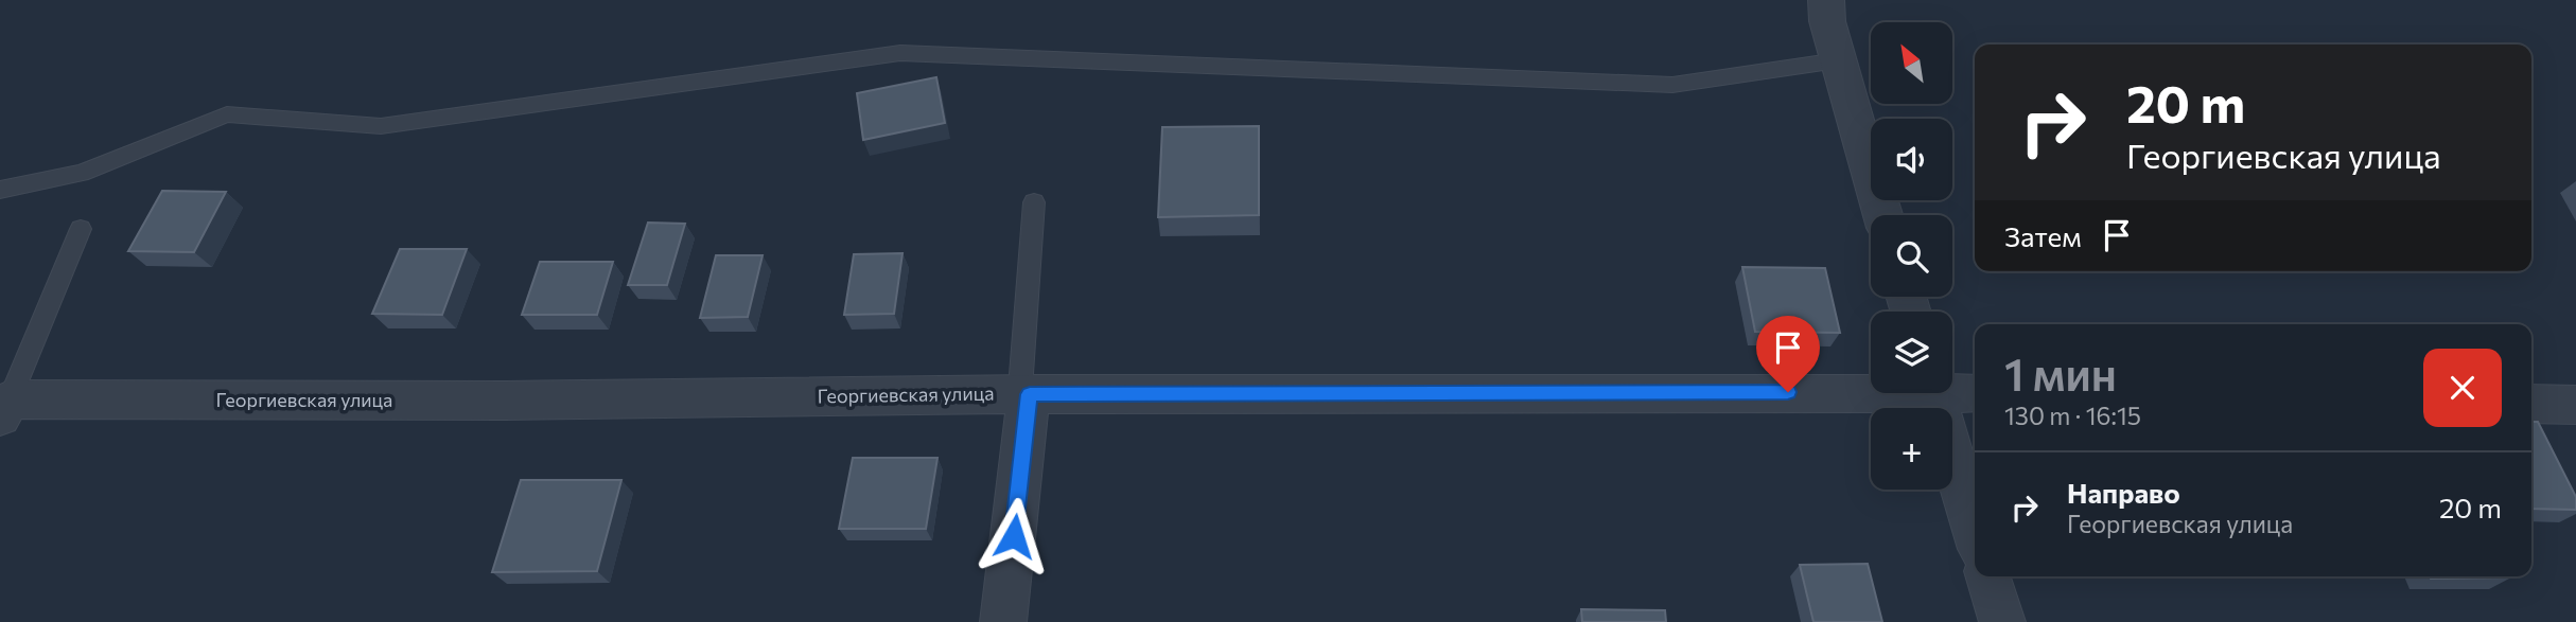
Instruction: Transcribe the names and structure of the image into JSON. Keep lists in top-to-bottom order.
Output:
{
  "streets": {
    "street": ["Георгиевская улица"]
  },
  "north": "top left",
  "page": {
    "map_buttons": "+",
    "turn": ["20 m", "Георгиевская улица"],
    "then": "Затем",
    "heading": ["1 мин", "130 m · 16:15"],
    "list": [
      {
        "name": "Направо",
        "note": "Георгиевская улица",
        "value": "20 m"
      }
    ]
  }
}
